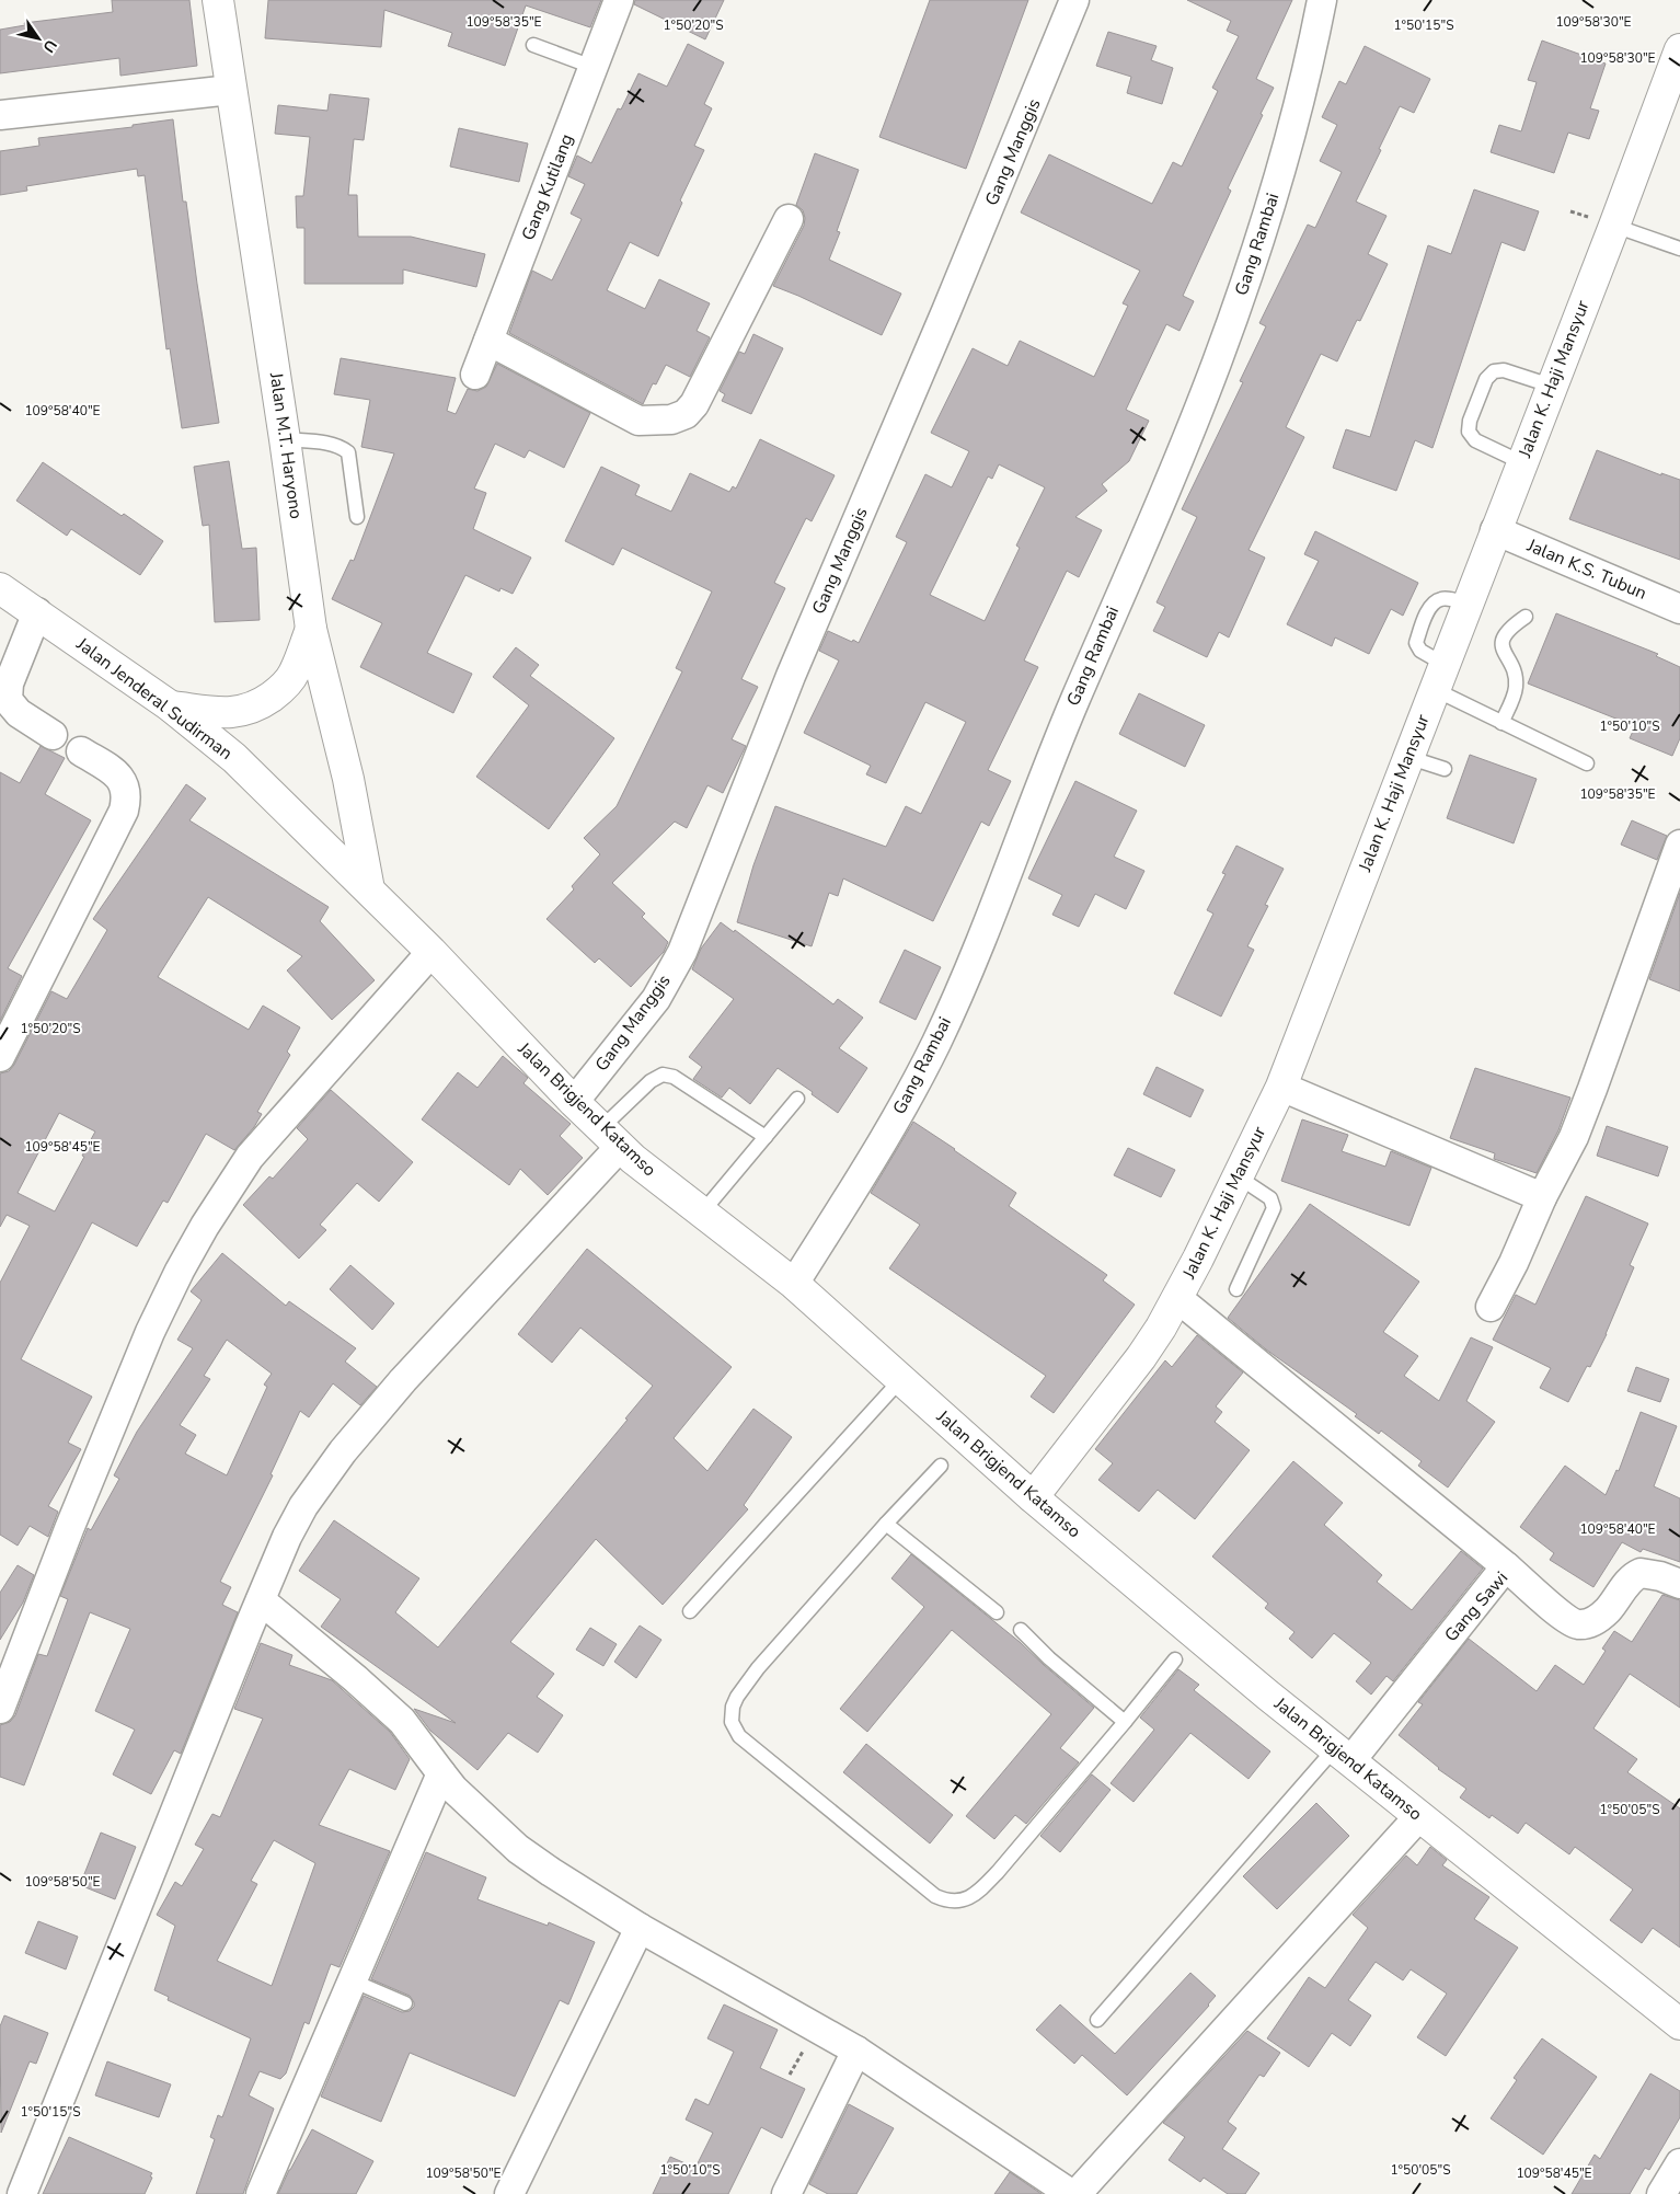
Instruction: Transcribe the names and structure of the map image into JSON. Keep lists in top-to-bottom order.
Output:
{
  "streets": {
    "main road": [
      "Jalan K. Haji Mansyur",
      "Jalan M.T. Haryono",
      "Jalan Jenderal Sudirman",
      "Jalan Brigjend Katamso"
    ],
    "street": [
      "Gang Manggis",
      "Gang Kutilang",
      "Gang Rambai",
      "Jalan K.S. Tubun",
      "Gang Sawi"
    ]
  },
  "crossings": [
    ["Gang Manggis", "Jalan Brigjend Katamso"],
    ["Gang Rambai", "Jalan Brigjend Katamso"],
    ["Jalan K. Haji Mansyur", "Jalan K.S. Tubun"],
    ["Jalan K. Haji Mansyur", "Jalan Brigjend Katamso"],
    ["Jalan M.T. Haryono", "Jalan Jenderal Sudirman"],
    ["Jalan M.T. Haryono", "Jalan Brigjend Katamso"],
    ["Jalan Jenderal Sudirman", "Jalan Brigjend Katamso"],
    ["Jalan Brigjend Katamso", "Gang Sawi"]
  ],
  "north": "bottom right",
  "coordinates": [
    "109°58'35\"E",
    "109°58'30\"E",
    "1°50'20\"S",
    "1°50'15\"S",
    "109°58'40\"E",
    "1°50'10\"S",
    "109°58'45\"E",
    "1°50'05\"S",
    "109°58'50\"E"
  ]
}
